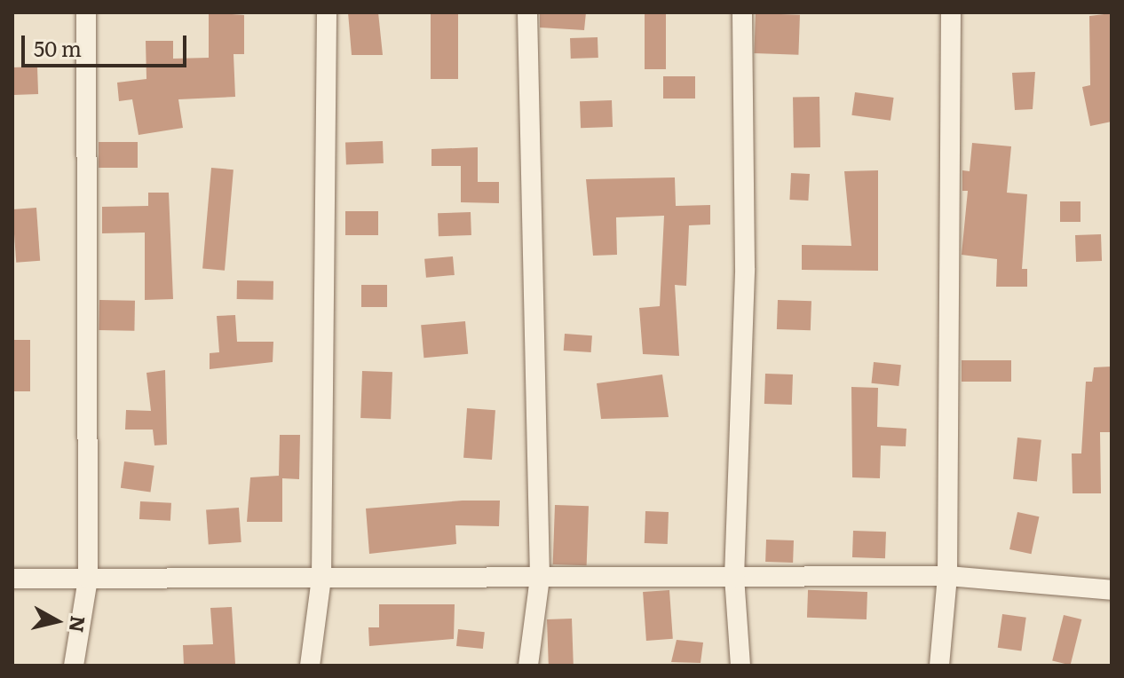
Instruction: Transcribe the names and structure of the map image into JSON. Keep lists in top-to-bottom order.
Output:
{
  "scale_bar": "50 m",
  "north": "right"
}
